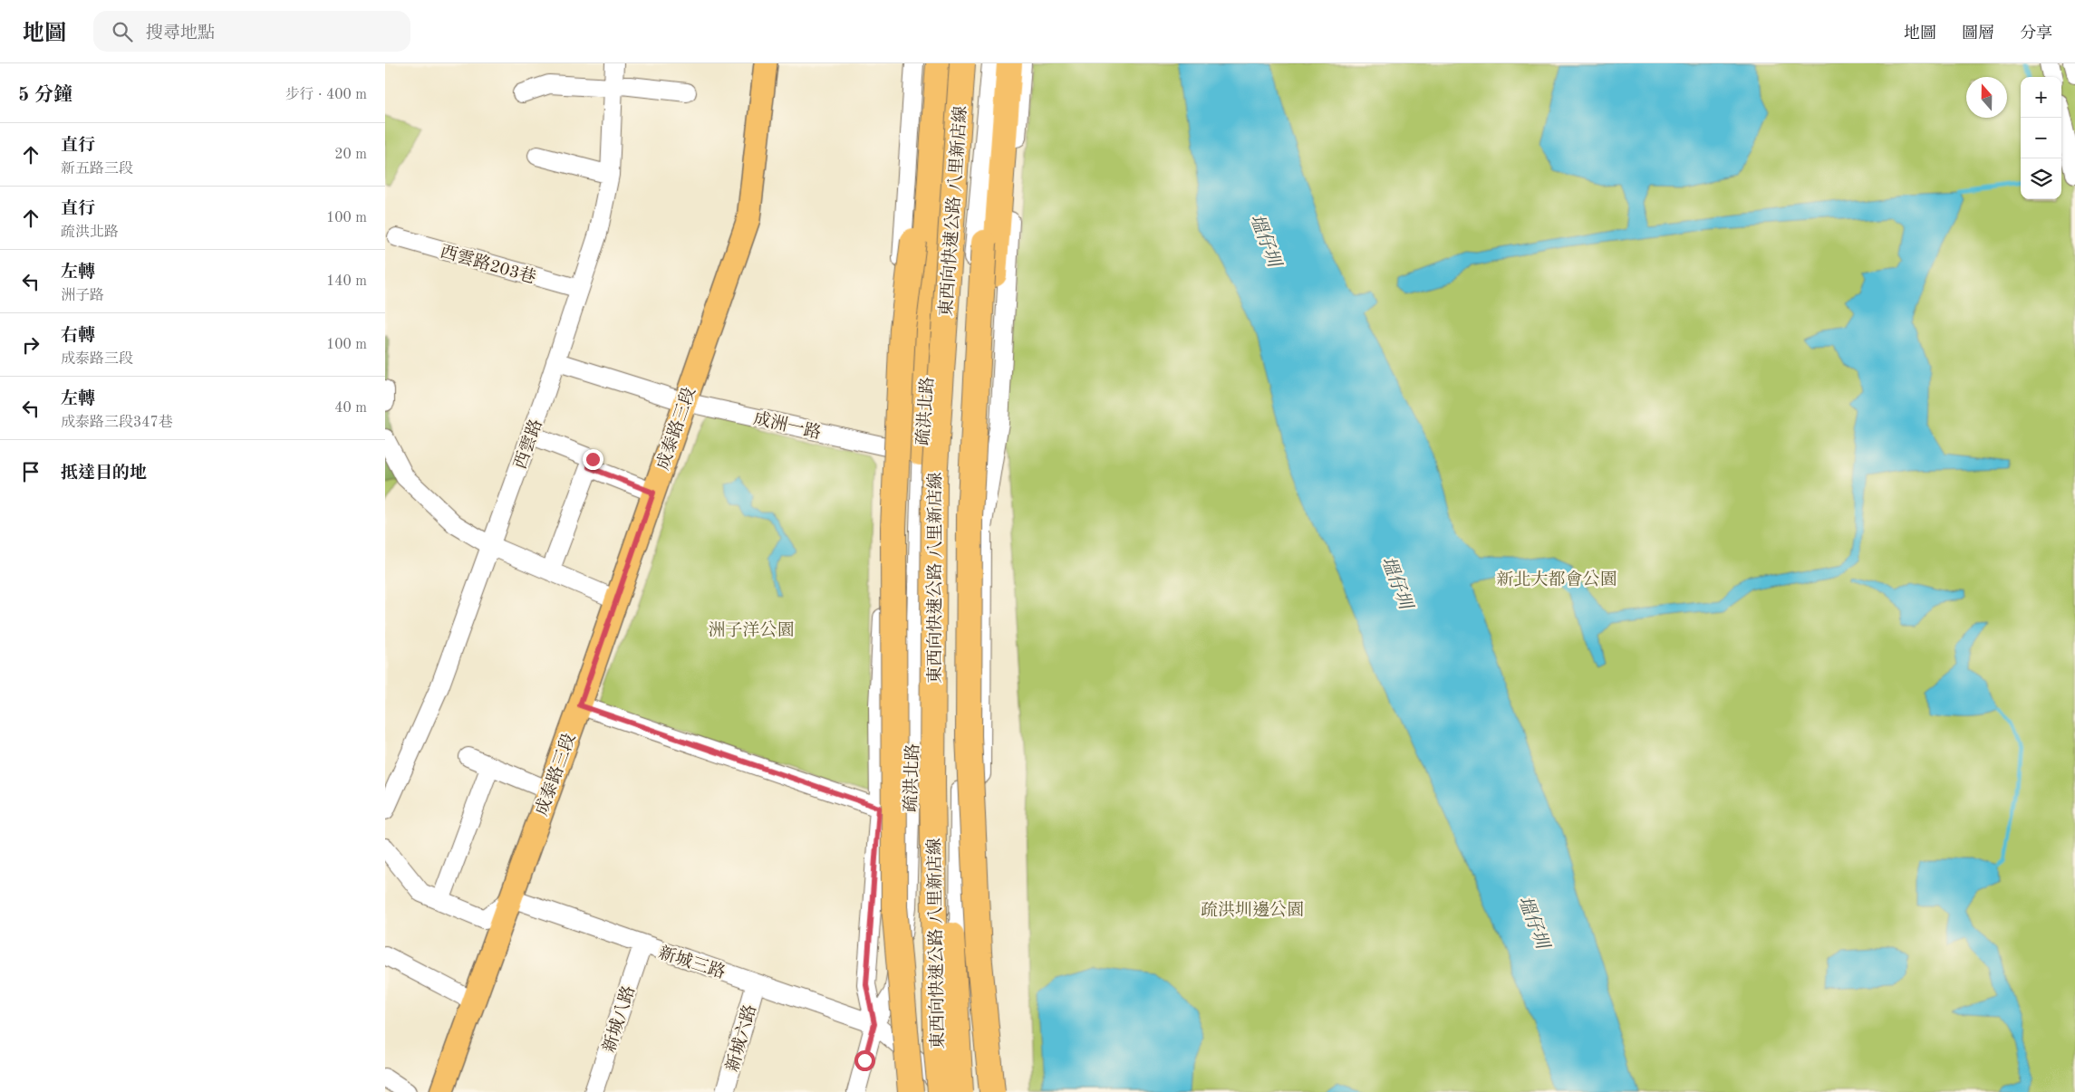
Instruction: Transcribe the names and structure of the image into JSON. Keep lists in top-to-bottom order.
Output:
{
  "streets": {
    "highway": ["東西向快速公路 八里新店線"],
    "main road": ["成泰路三段"],
    "street": [
      "西雲路203巷",
      "疏洪北路",
      "成洲一路",
      "西雲路",
      "新城三路",
      "新城八路",
      "新城六路"
    ]
  },
  "crossings": [
    ["西雲路203巷", "西雲路"],
    ["疏洪北路", "成洲一路"],
    ["疏洪北路", "新城三路"],
    ["成洲一路", "成泰路三段"],
    ["成洲一路", "西雲路"],
    ["成泰路三段", "新城三路"],
    ["新城三路", "新城八路"],
    ["新城三路", "新城六路"]
  ],
  "water": ["塭仔圳"],
  "parks": ["新北大都會公園", "洲子洋公園", "疏洪圳邊公園"],
  "north": "top",
  "page": {
    "header": "地圖",
    "search": "搜尋地點",
    "nav": ["地圖", "圖層", "分享"],
    "heading": ["5 分鐘", "步行 · 400 m"],
    "map_buttons": ["+", "−"],
    "list": [
      ["直行", "新五路三段", "20 m"],
      ["直行", "疏洪北路", "100 m"],
      ["左轉", "洲子路", "140 m"],
      ["右轉", "成泰路三段", "100 m"],
      ["左轉", "成泰路三段347巷", "40 m"],
      "抵達目的地"
    ]
  }
}
